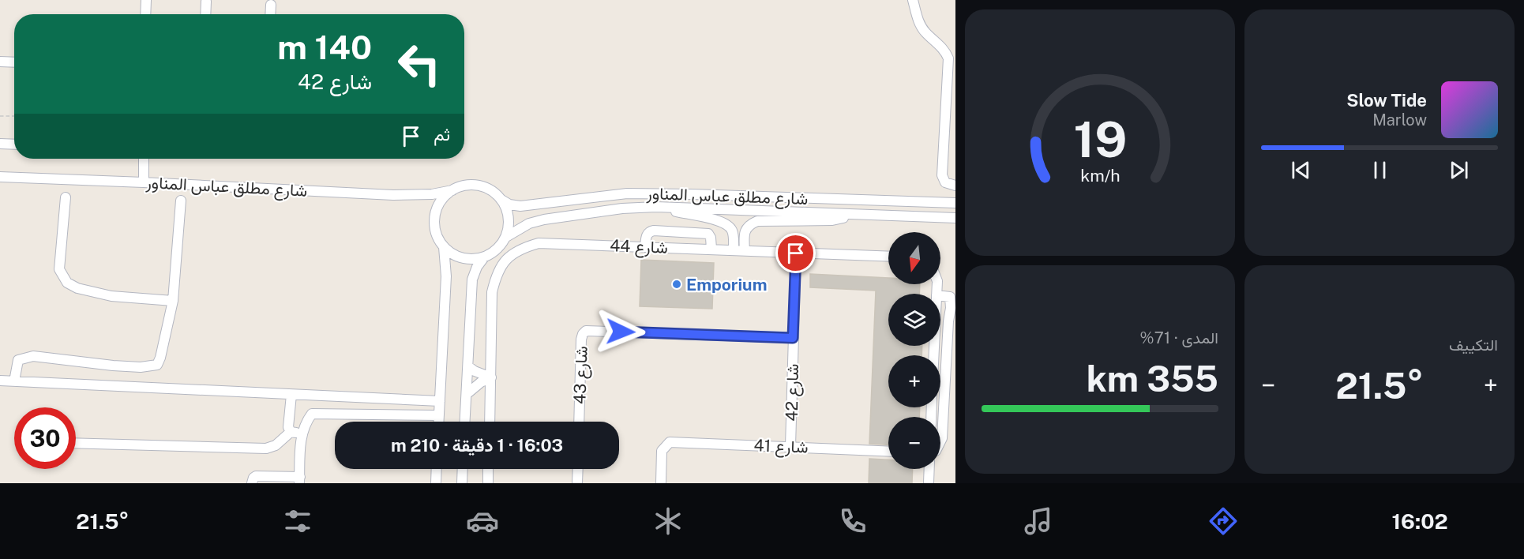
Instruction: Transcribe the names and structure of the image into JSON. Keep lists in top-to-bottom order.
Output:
{
  "streets": {
    "street": [
      "شارع مطلق عباس المناور",
      "شارع 44",
      "شارع 43",
      "شارع 42",
      "شارع 41"
    ]
  },
  "crossings": [
    ["شارع 44", "شارع 42"],
    ["شارع 43", "شارع 42"],
    ["شارع 42", "شارع 41"]
  ],
  "places": ["Emporium"],
  "north": "bottom",
  "page": {
    "turn": ["140 m", "شارع 42"],
    "song": ["Slow Tide", "Marlow"],
    "then": "ثم",
    "map_buttons": ["+", "−"],
    "tile": [
      "التكييف",
      ["المدى · 71%", "355 km"]
    ],
    "heat": ["−", "21.5°", "+"],
    "limit": "30",
    "trip": "16:03 · 1 دقيقة · 210 m",
    "tabs": ["16:02", "21.5°"],
    "gauge": ["19", "km/h"]
  }
}
